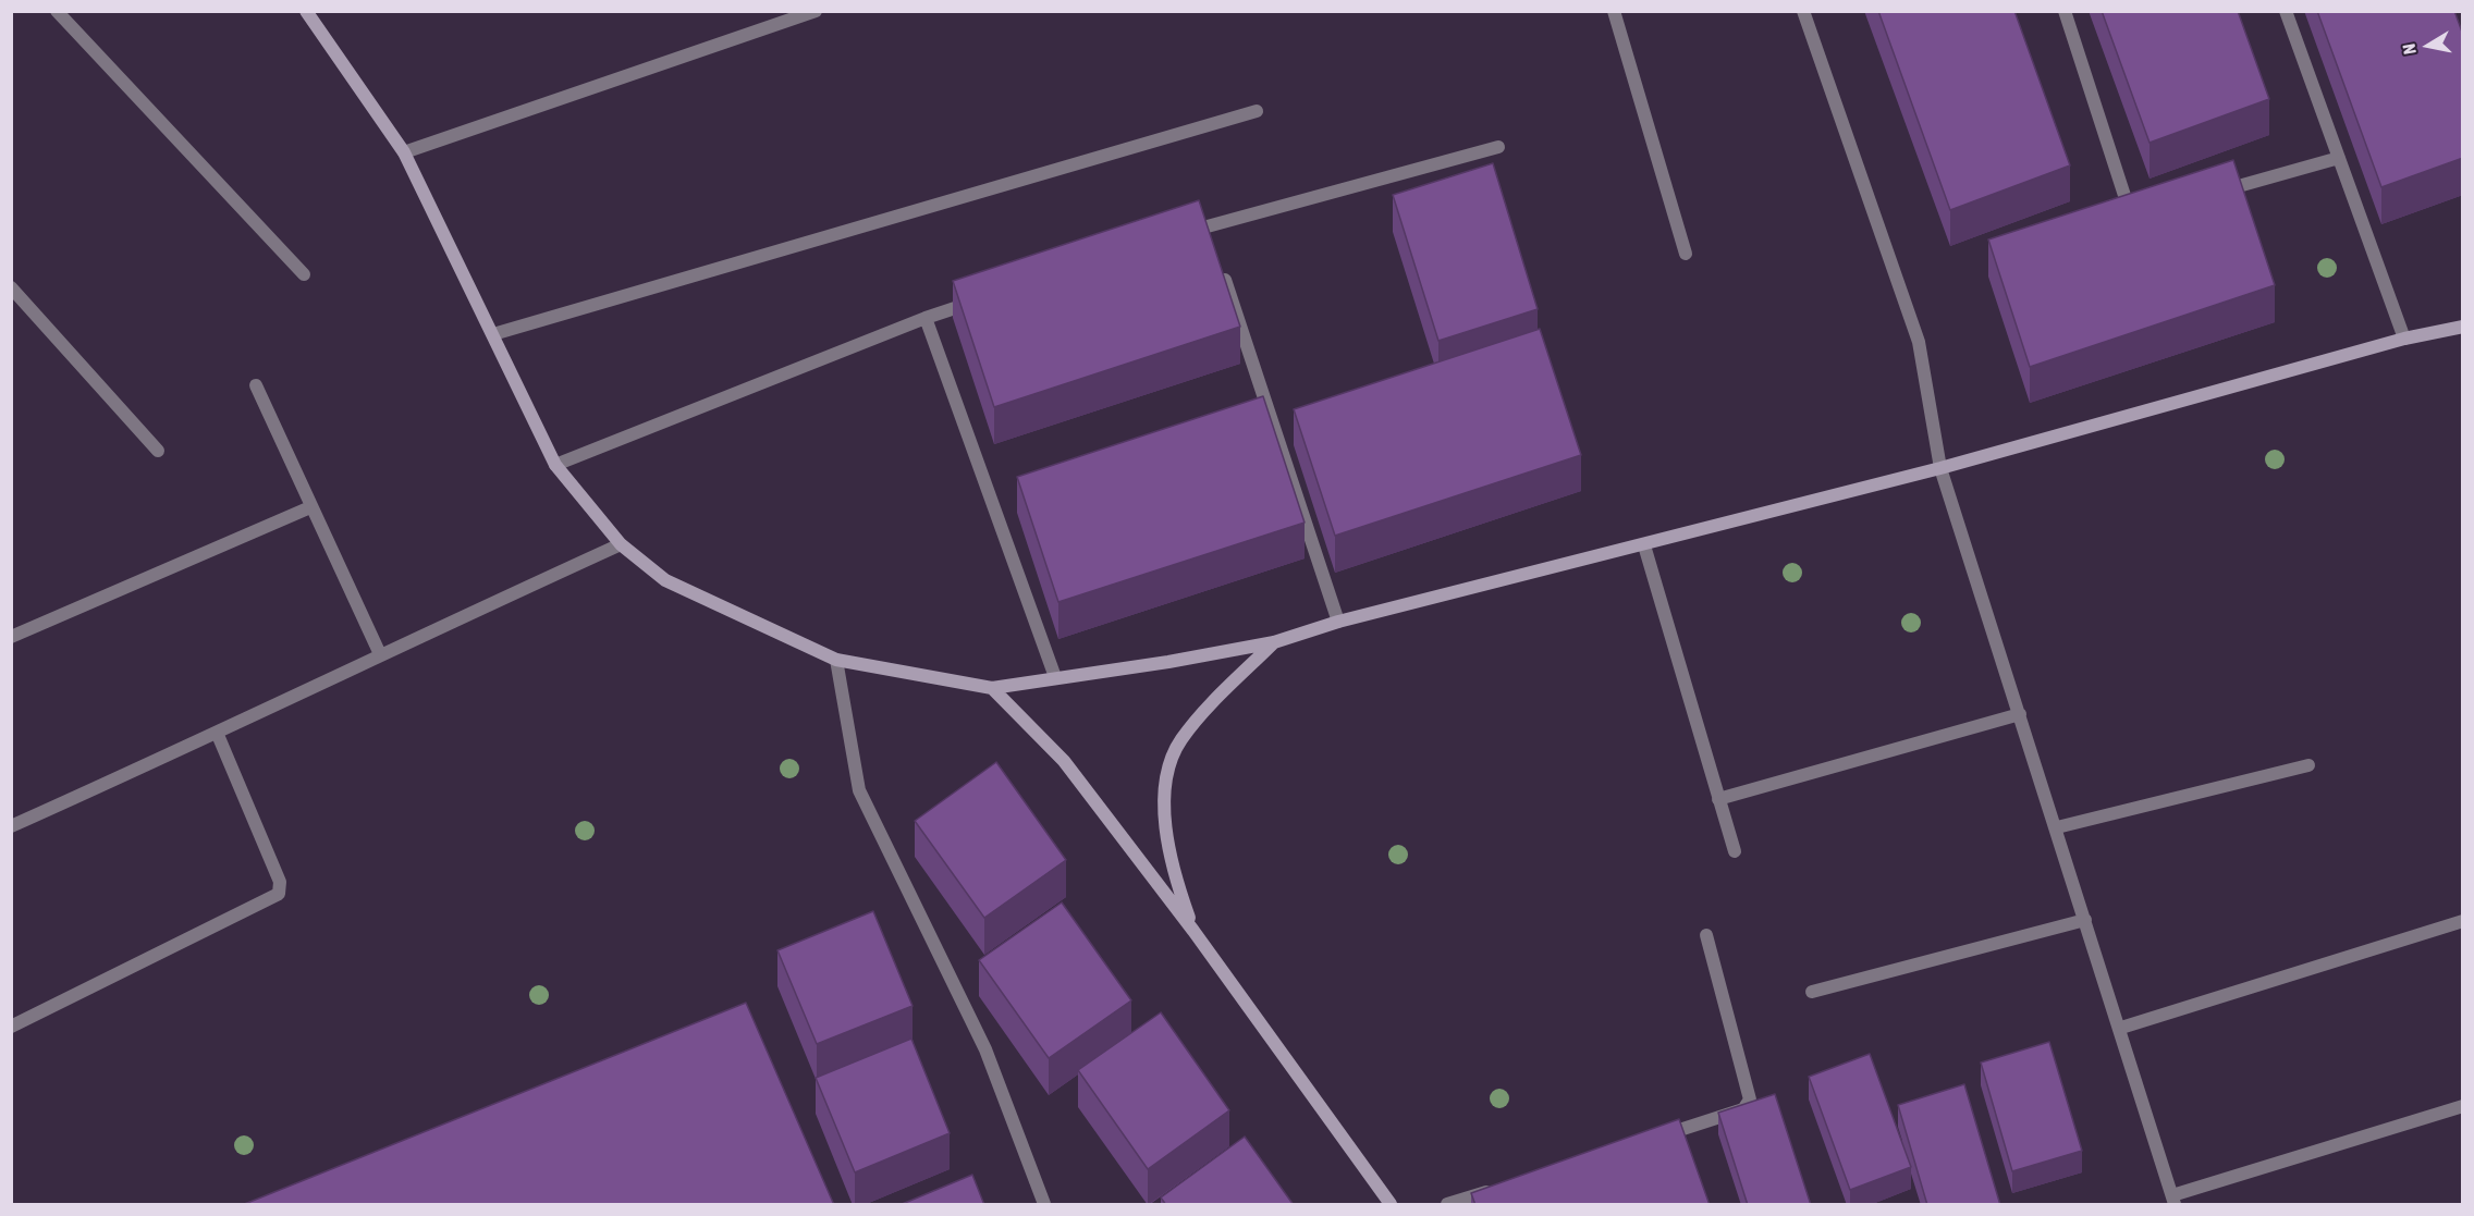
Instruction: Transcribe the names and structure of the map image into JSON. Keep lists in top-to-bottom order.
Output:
{
  "north": "left"
}
